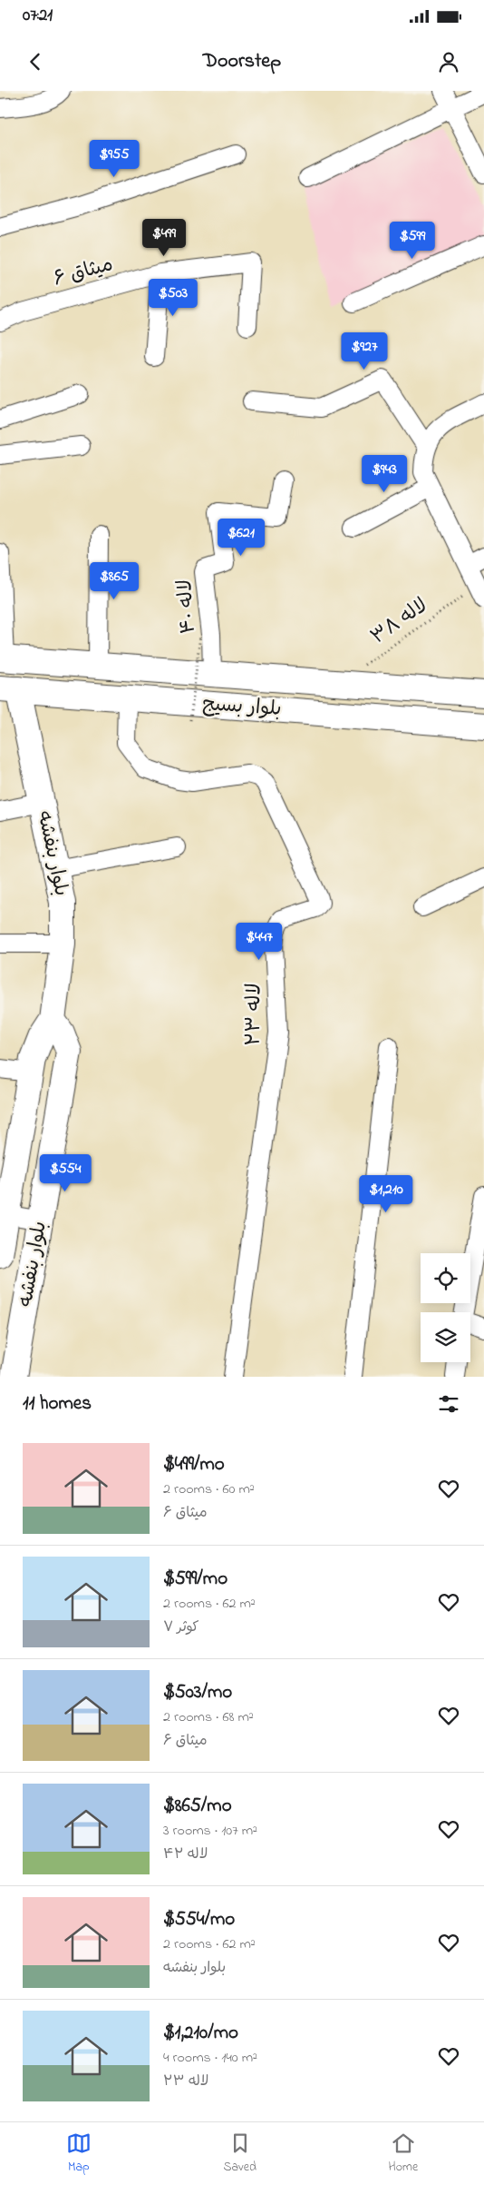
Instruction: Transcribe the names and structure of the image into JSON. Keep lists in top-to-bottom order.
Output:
{
  "streets": {
    "main road": ["بلوار بسیج", "بلوار بنفشه"],
    "street": ["میثاق ۶", "لاله ۴۰", "لاله ۲۳"],
    "path": ["لاله ۳۸"]
  },
  "crossings": [
    ["لاله ۴۰", "بلوار بسیج"],
    ["لاله ۳۸", "بلوار بسیج"],
    ["بلوار بسیج", "بلوار بنفشه"],
    ["بلوار بسیج", "لاله ۲۳"]
  ],
  "page": {
    "status": "07:21",
    "header": "Doorstep",
    "price": [
      "$955",
      "$499",
      "$599",
      "$503",
      "$927",
      "$943",
      "$621",
      "$865",
      "$447",
      "$554",
      "$1,210"
    ],
    "heading": "11 homes",
    "list": [
      {
        "name": "$499/mo",
        "note": "2 rooms · 60 m² · میثاق ۶"
      },
      {
        "name": "$599/mo",
        "note": "2 rooms · 62 m² · کوثر ۷"
      },
      {
        "name": "$503/mo",
        "note": "2 rooms · 68 m² · میثاق ۶"
      },
      {
        "name": "$865/mo",
        "note": "3 rooms · 107 m² · لاله ۴۲"
      },
      {
        "name": "$554/mo",
        "note": "2 rooms · 62 m² · بلوار بنفشه"
      },
      {
        "name": "$1,210/mo",
        "note": "4 rooms · 140 m² · لاله ۲۳"
      }
    ],
    "tabs": ["Map", "Saved", "Home"]
  }
}
